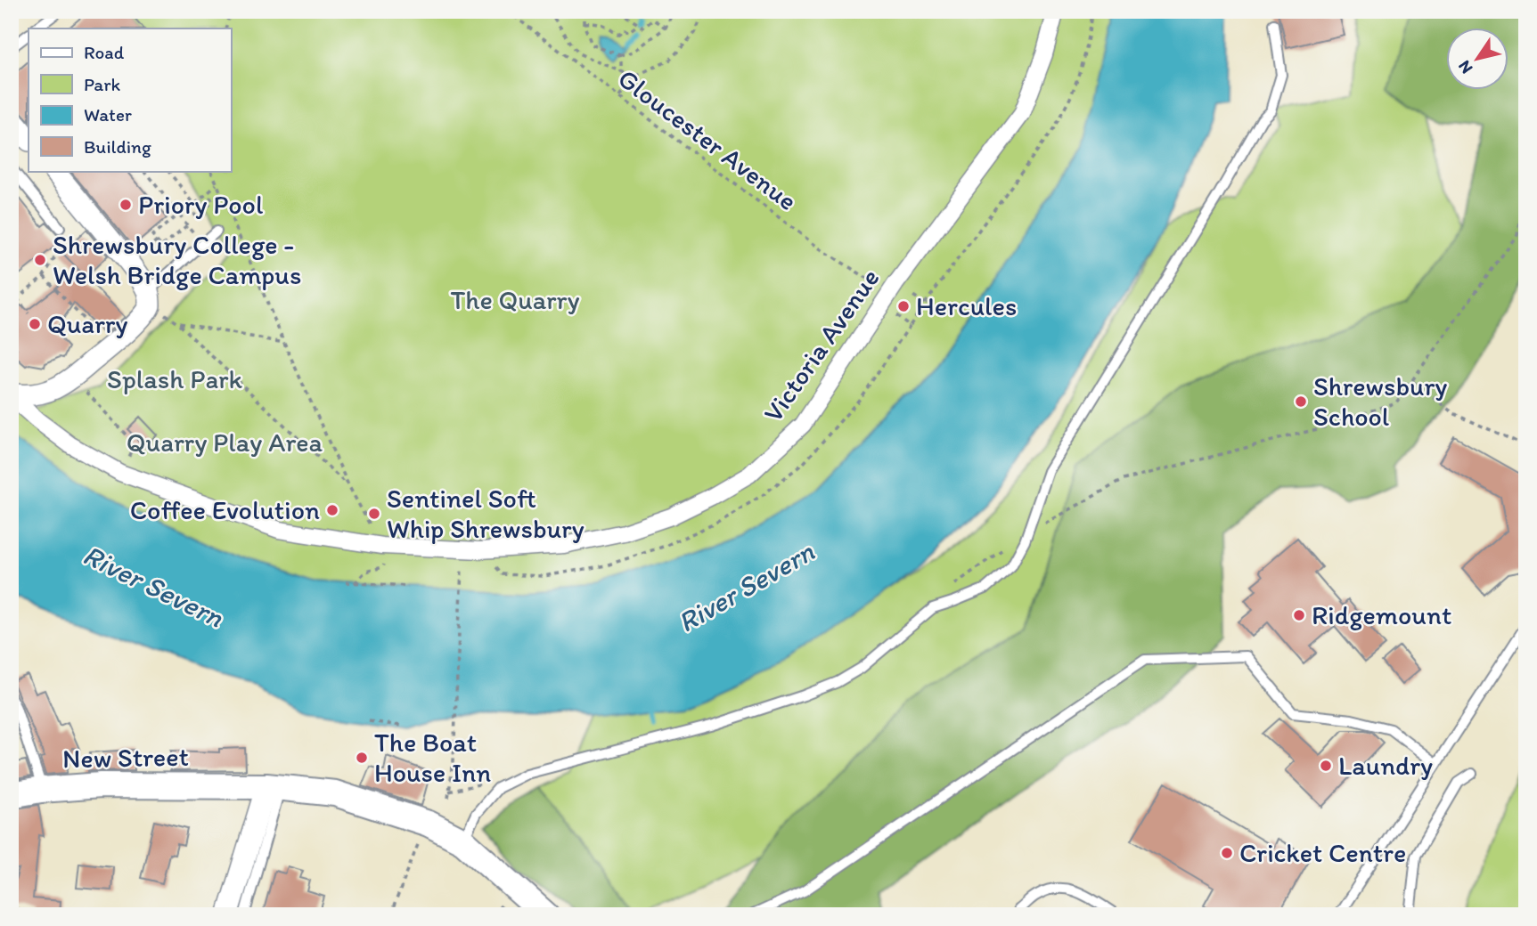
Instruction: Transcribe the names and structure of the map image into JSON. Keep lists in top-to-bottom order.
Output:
{
  "streets": {
    "street": ["Victoria Avenue", "New Street"],
    "path": ["Gloucester Avenue"]
  },
  "crossings": [
    ["Gloucester Avenue", "Victoria Avenue"]
  ],
  "water": ["River Severn"],
  "parks": ["The Quarry", "Splash Park", "Quarry Play Area"],
  "places": [
    "Priory Pool",
    "Shrewsbury College - Welsh Bridge Campus",
    "Hercules",
    "Quarry",
    "Shrewsbury School",
    "Coffee Evolution",
    "Sentinel Soft Whip Shrewsbury",
    "Ridgemount",
    "The Boat House Inn",
    "Laundry",
    "Cricket Centre"
  ],
  "legend": [
    "Road",
    "Park",
    "Water",
    "Building"
  ],
  "north": "bottom left"
}
